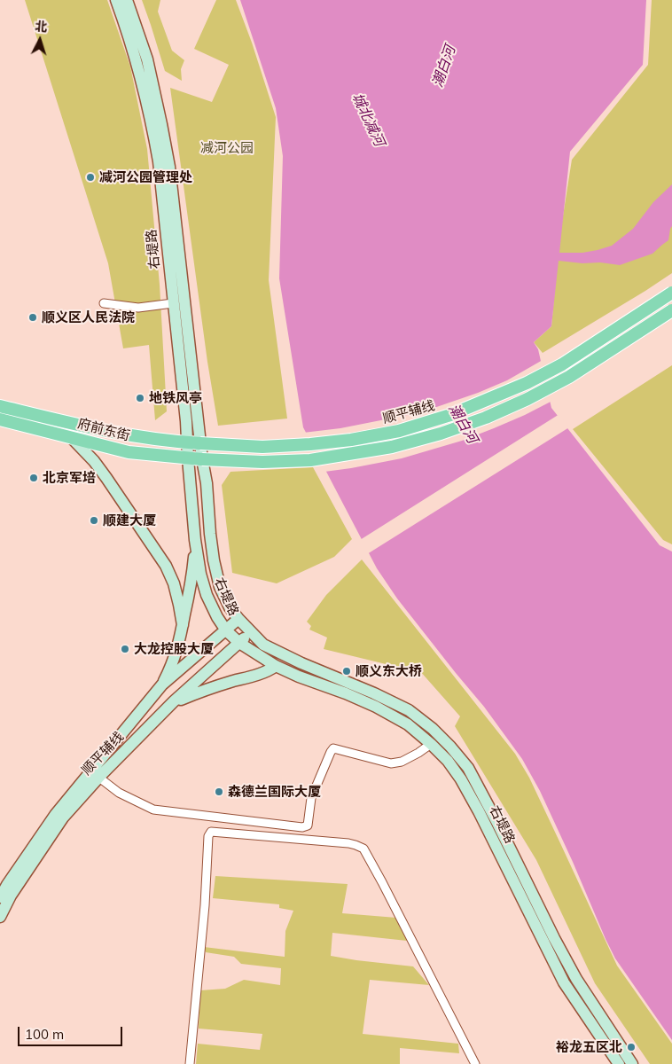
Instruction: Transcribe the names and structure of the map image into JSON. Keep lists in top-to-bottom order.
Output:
{
  "streets": {
    "main road": ["右堤路", "顺平辅线", "府前东街"]
  },
  "crossings": [
    ["右堤路", "顺平辅线"],
    ["右堤路", "府前东街"],
    ["顺平辅线", "府前东街"]
  ],
  "water": ["潮白河", "城北减河"],
  "parks": ["减河公园"],
  "places": [
    "减河公园管理处",
    "顺义区人民法院",
    "地铁风亭",
    "北京军培",
    "顺建大厦",
    "大龙控股大厦",
    "顺义东大桥",
    "森德兰国际大厦",
    "裕龙五区北"
  ],
  "scale_bar": "100 m",
  "north": "top"
}
